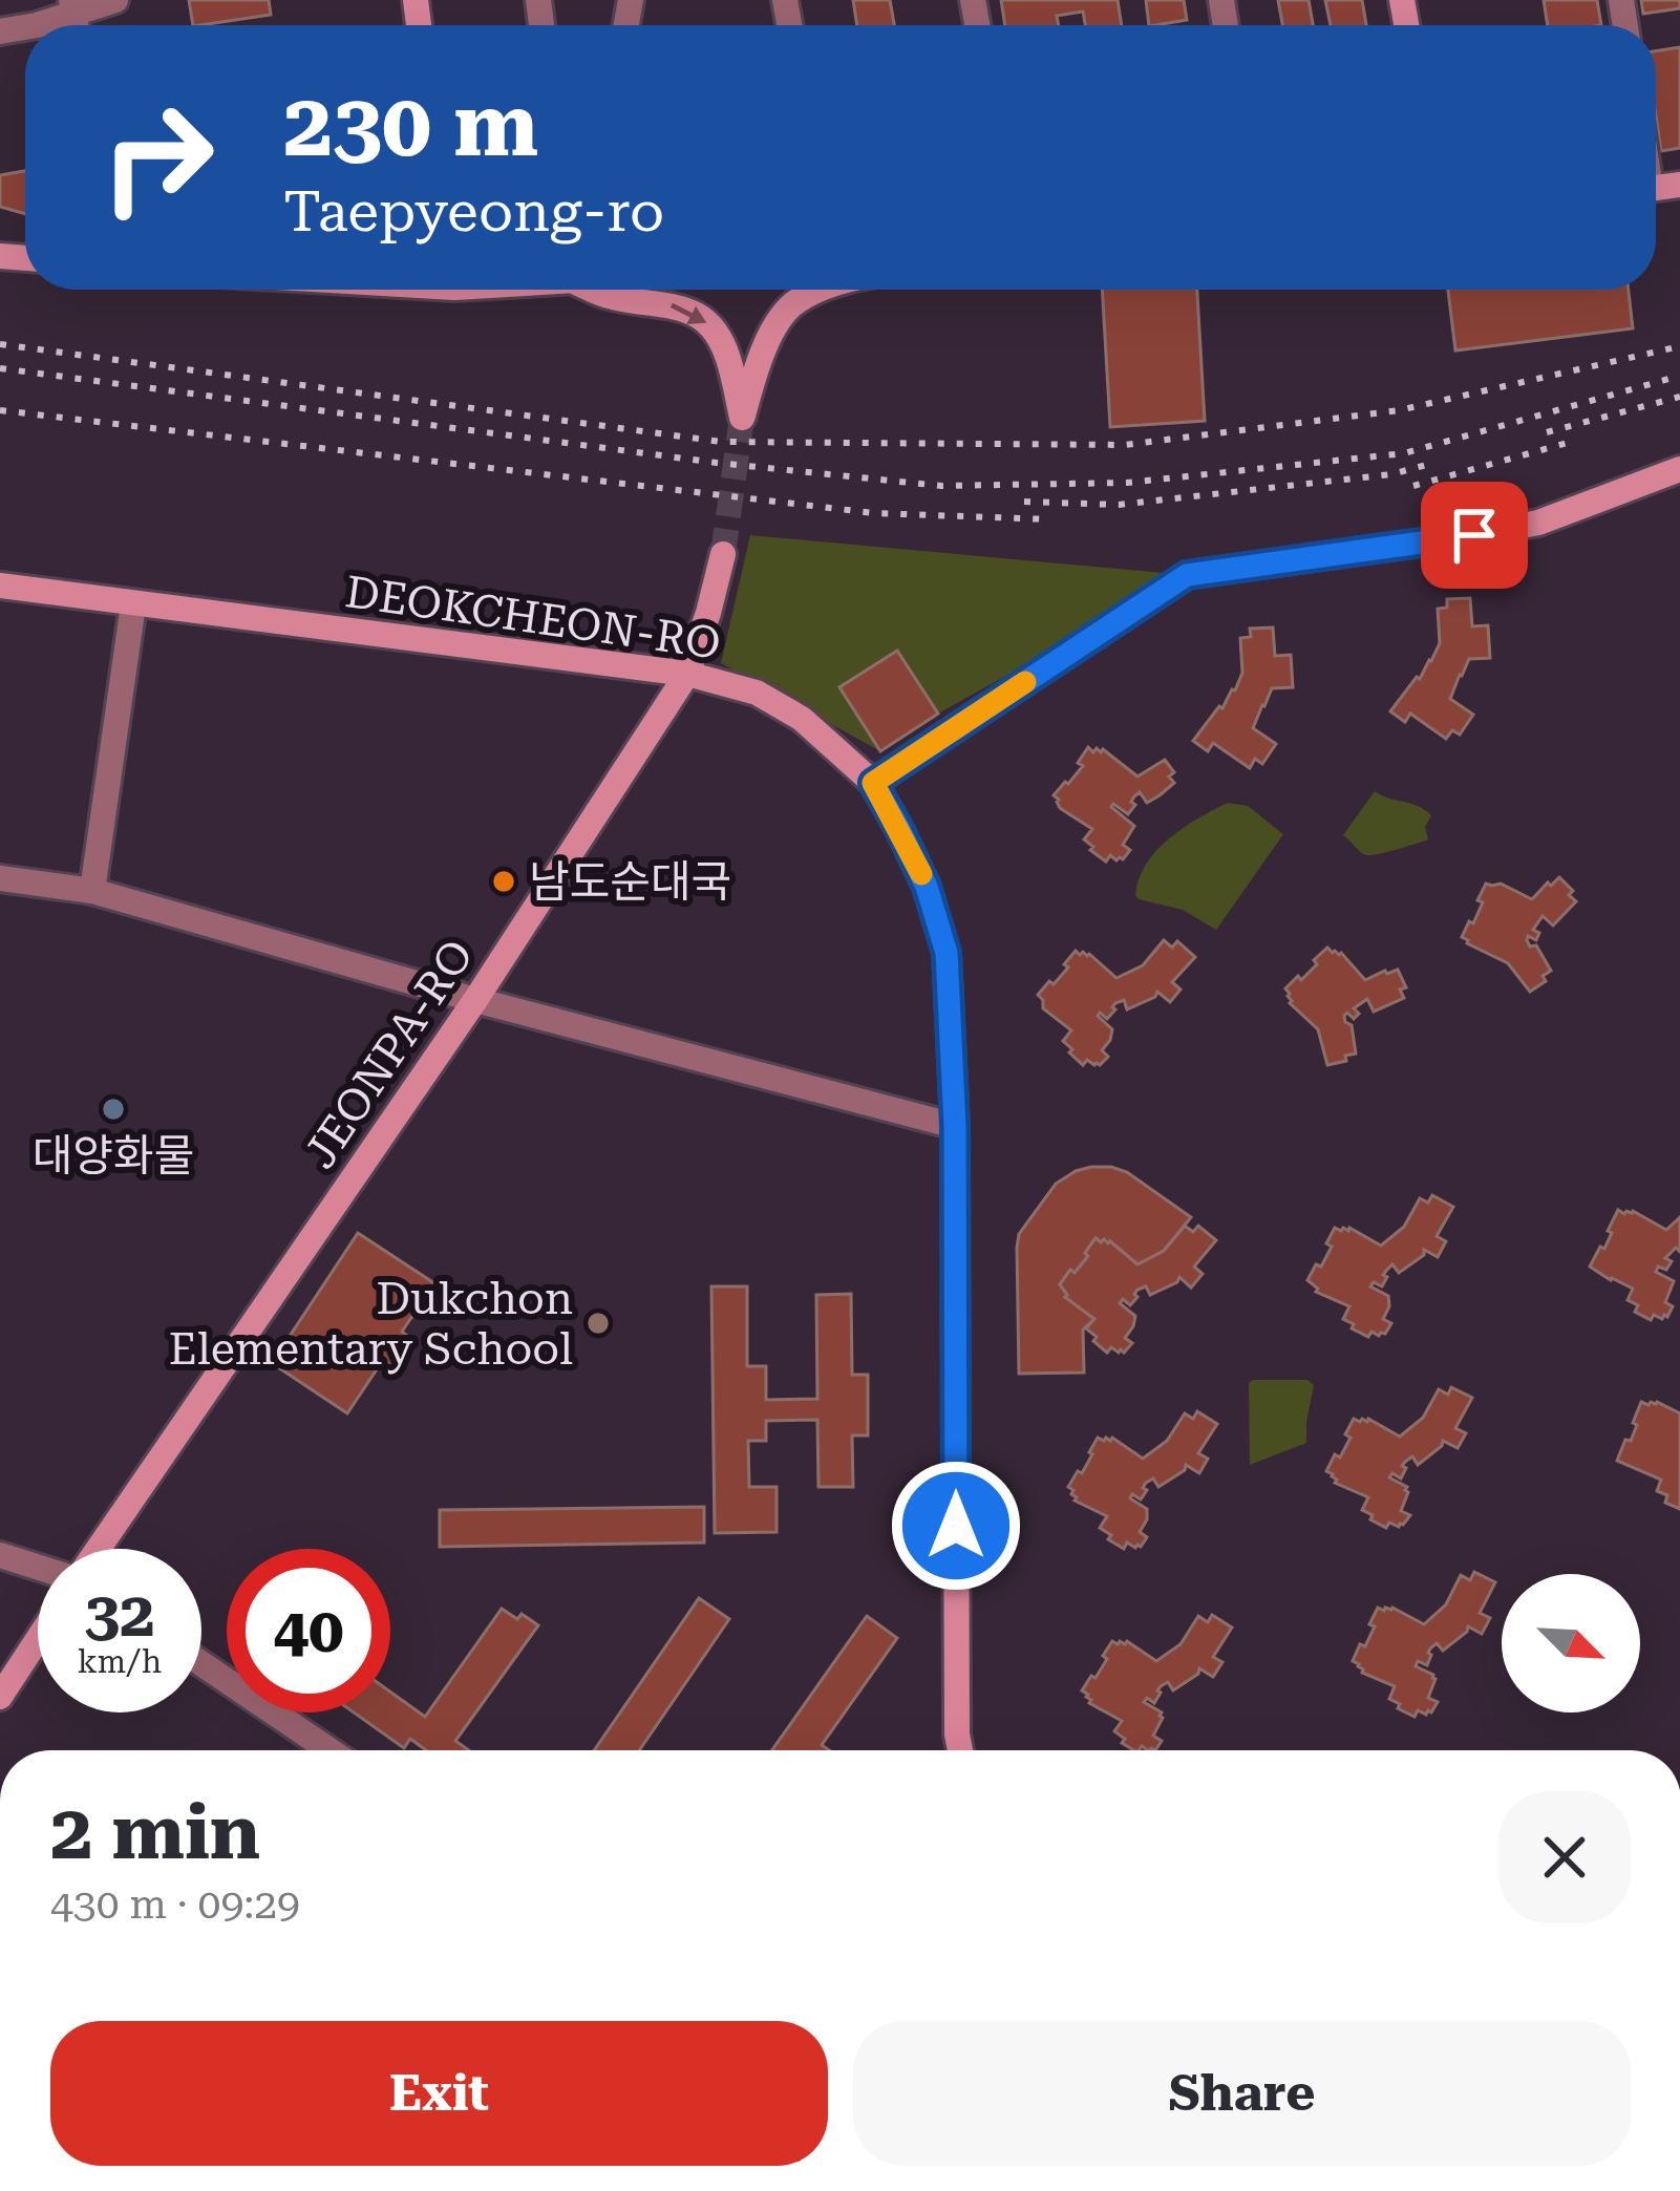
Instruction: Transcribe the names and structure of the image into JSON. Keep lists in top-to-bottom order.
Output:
{
  "streets": {
    "street": ["DEOKCHEON-RO", "JEONPA-RO"]
  },
  "crossings": [
    ["DEOKCHEON-RO", "JEONPA-RO"]
  ],
  "places": ["남도순대국", "대양화물", "Dukchon Elementary School"],
  "north": "bottom right",
  "page": {
    "turn": ["230 m", "Taepyeong-ro"],
    "speed": "32 km/h",
    "limit": "40",
    "heading": ["2 min", "430 m · 09:29"],
    "buttons": ["Exit", "Share"]
  }
}
